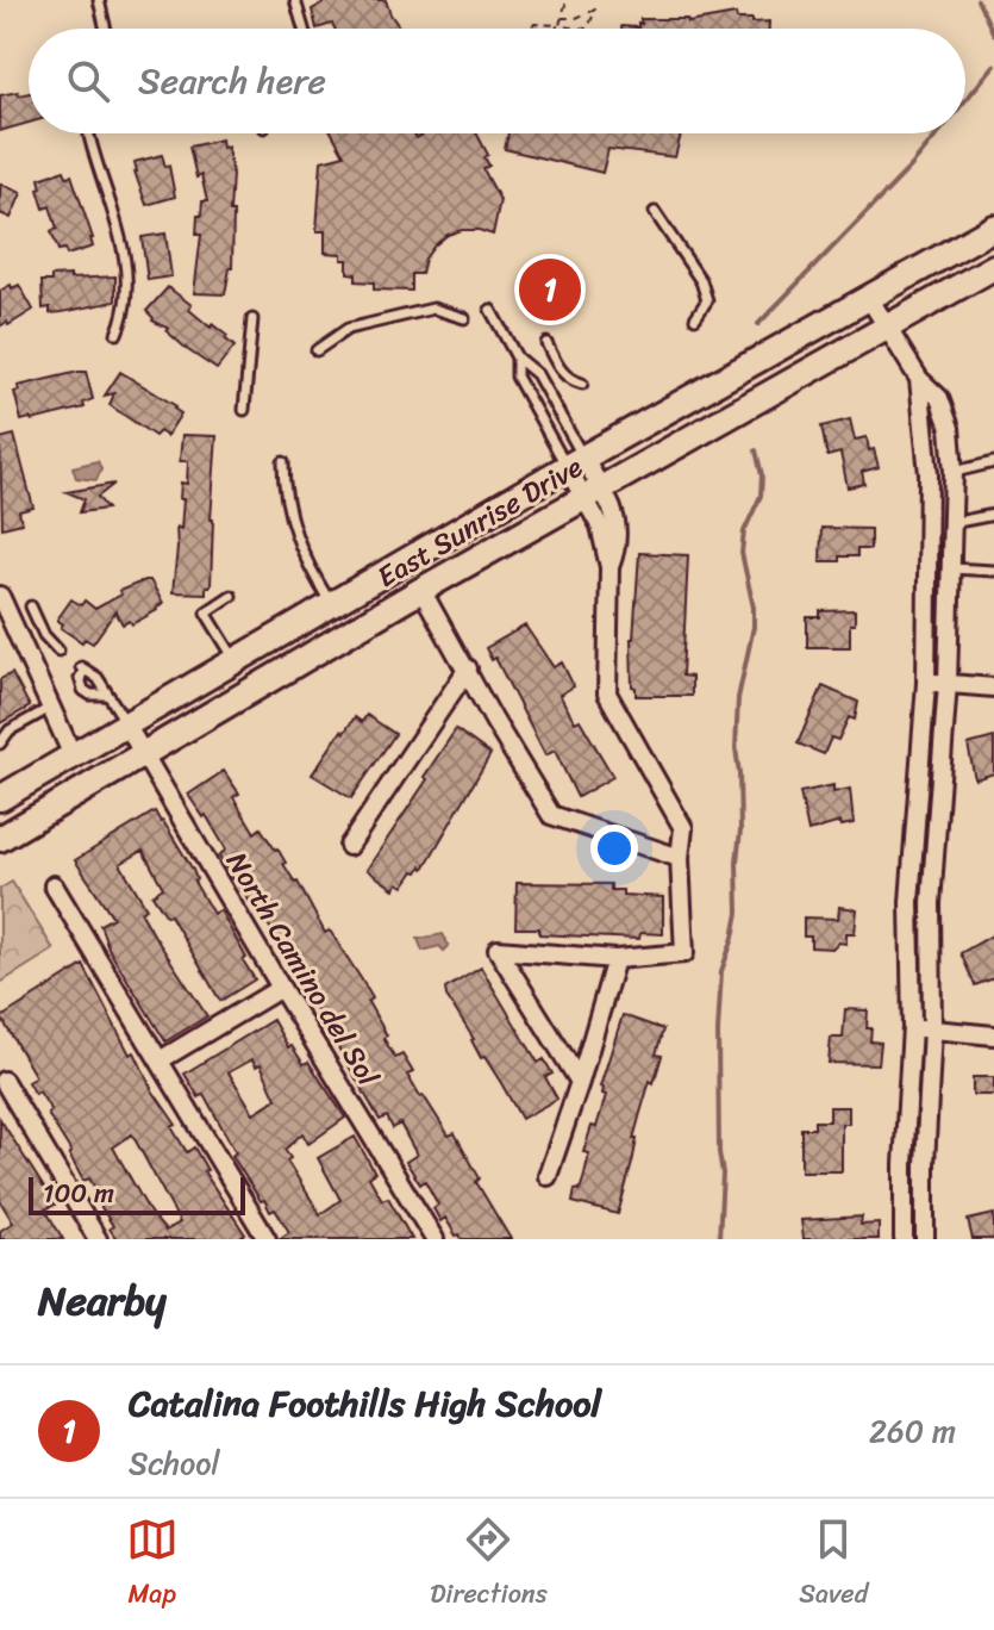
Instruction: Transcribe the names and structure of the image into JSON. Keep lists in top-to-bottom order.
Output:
{
  "streets": {
    "main road": ["East Sunrise Drive"],
    "street": ["North Camino del Sol"]
  },
  "crossings": [
    ["East Sunrise Drive", "North Camino del Sol"]
  ],
  "scale_bar": "100 m",
  "page": {
    "search": "Search here",
    "pins": "1",
    "scale": "100 m",
    "heading": "Nearby",
    "list": [
      {
        "mark": "1",
        "name": "Catalina Foothills High School",
        "note": "School",
        "value": "260 m"
      }
    ],
    "nav": ["Map", "Directions", "Saved"]
  }
}
